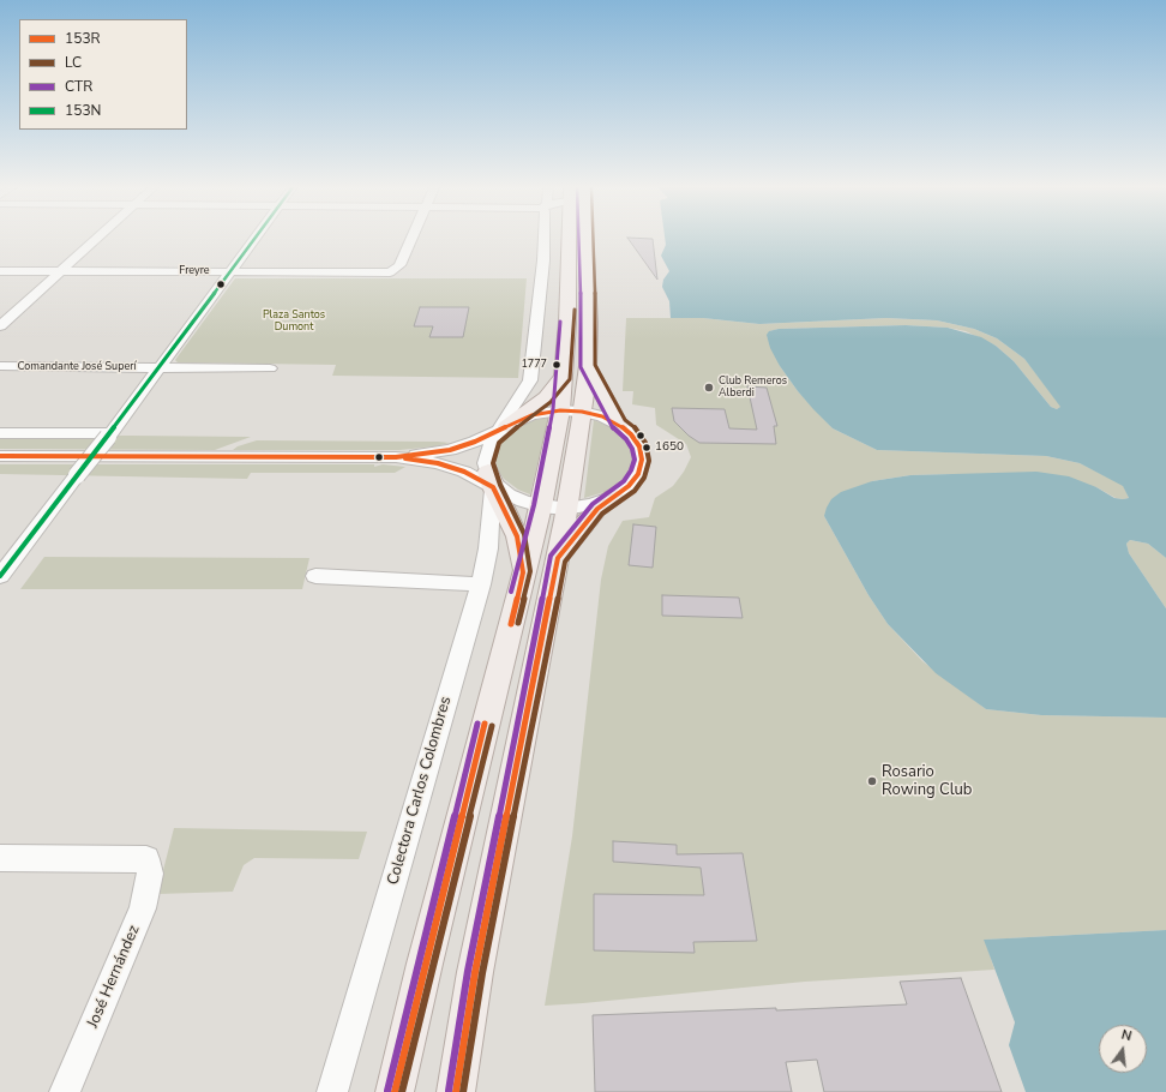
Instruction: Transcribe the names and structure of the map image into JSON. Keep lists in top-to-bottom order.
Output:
{
  "streets": {
    "street": [
      "Freyre",
      "Comandante José Superí",
      "Colectora Carlos Colombres",
      "José Hernández"
    ]
  },
  "parks": ["Plaza Santos Dumont"],
  "places": [
    "1777",
    "Club Remeros Alberdi",
    "1650",
    "Rosario Rowing Club"
  ],
  "lines": [
    "transit line LC",
    "transit line CTR",
    "transit line 153N",
    "transit line 153R"
  ],
  "legend": [
    "153R",
    "LC",
    "CTR",
    "153N"
  ],
  "north": "top"
}
